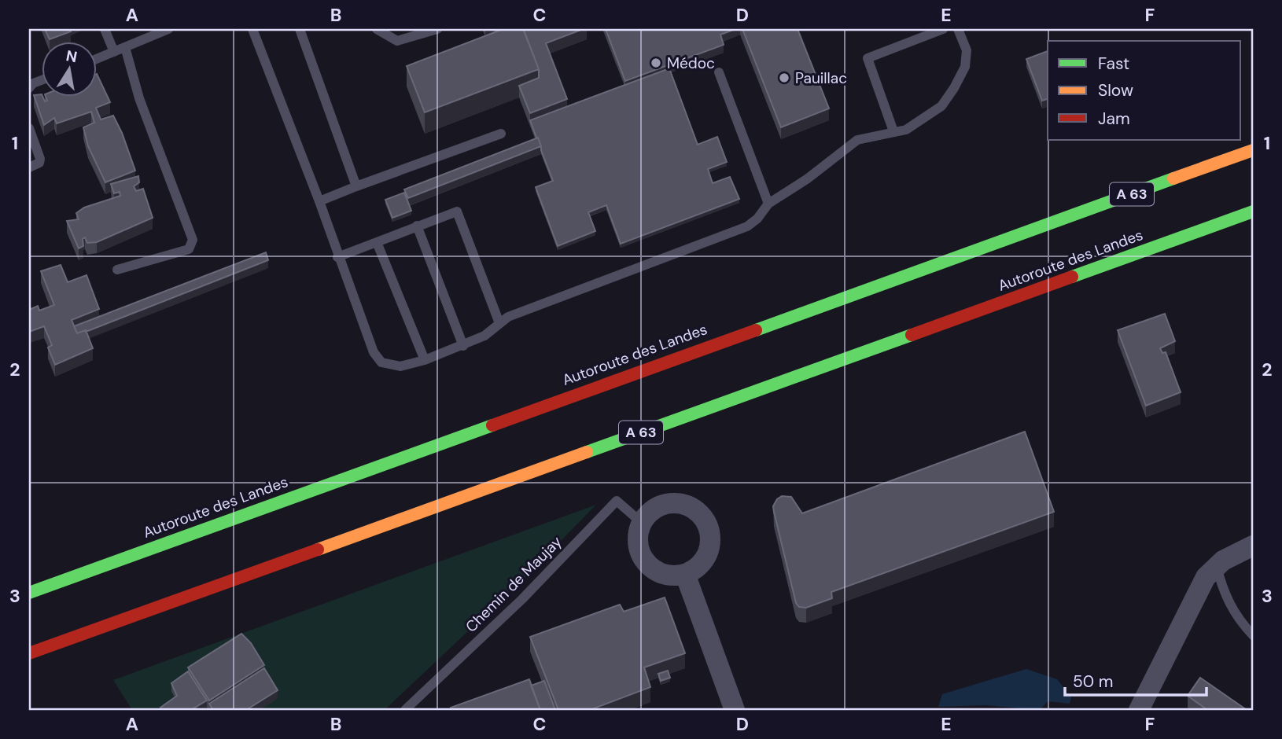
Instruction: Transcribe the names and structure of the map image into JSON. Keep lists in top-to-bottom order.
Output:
{
  "streets": {
    "highway": ["A 63", "Autoroute des Landes"],
    "lane": ["Chemin de Maujay"]
  },
  "places": ["Médoc", "Pauillac"],
  "legend": ["Fast", "Slow", "Jam"],
  "scale_bar": "50 m",
  "north": "top",
  "grid": {
    "columns": [
      "A",
      "B",
      "C",
      "D",
      "E",
      "F"
    ],
    "rows": ["1", "2", "3"]
  }
}
